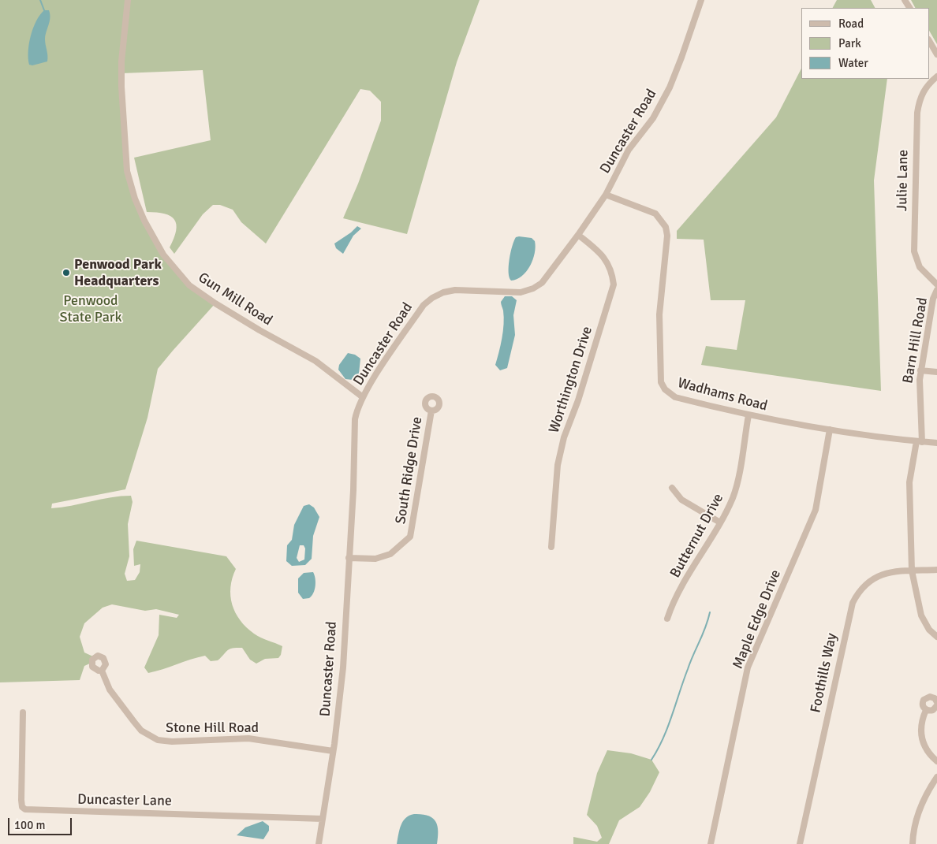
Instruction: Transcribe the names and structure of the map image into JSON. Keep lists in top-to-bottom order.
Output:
{
  "streets": {
    "street": [
      "Duncaster Road",
      "Julie Lane",
      "Gun Mill Road",
      "Barn Hill Road",
      "Worthington Drive",
      "Wadhams Road",
      "South Ridge Drive",
      "Butternut Drive",
      "Maple Edge Drive",
      "Foothills Way",
      "Stone Hill Road",
      "Duncaster Lane"
    ]
  },
  "crossings": [
    ["Duncaster Road", "Gun Mill Road"],
    ["Duncaster Road", "Worthington Drive"],
    ["Duncaster Road", "Wadhams Road"],
    ["Duncaster Road", "South Ridge Drive"],
    ["Duncaster Road", "Stone Hill Road"],
    ["Duncaster Road", "Duncaster Lane"],
    ["Barn Hill Road", "Wadhams Road"],
    ["Barn Hill Road", "Foothills Way"],
    ["Wadhams Road", "Butternut Drive"],
    ["Wadhams Road", "Maple Edge Drive"]
  ],
  "parks": ["Penwood State Park"],
  "places": ["Penwood Park Headquarters"],
  "legend": ["Road", "Park", "Water"],
  "scale_bar": "100 m"
}
